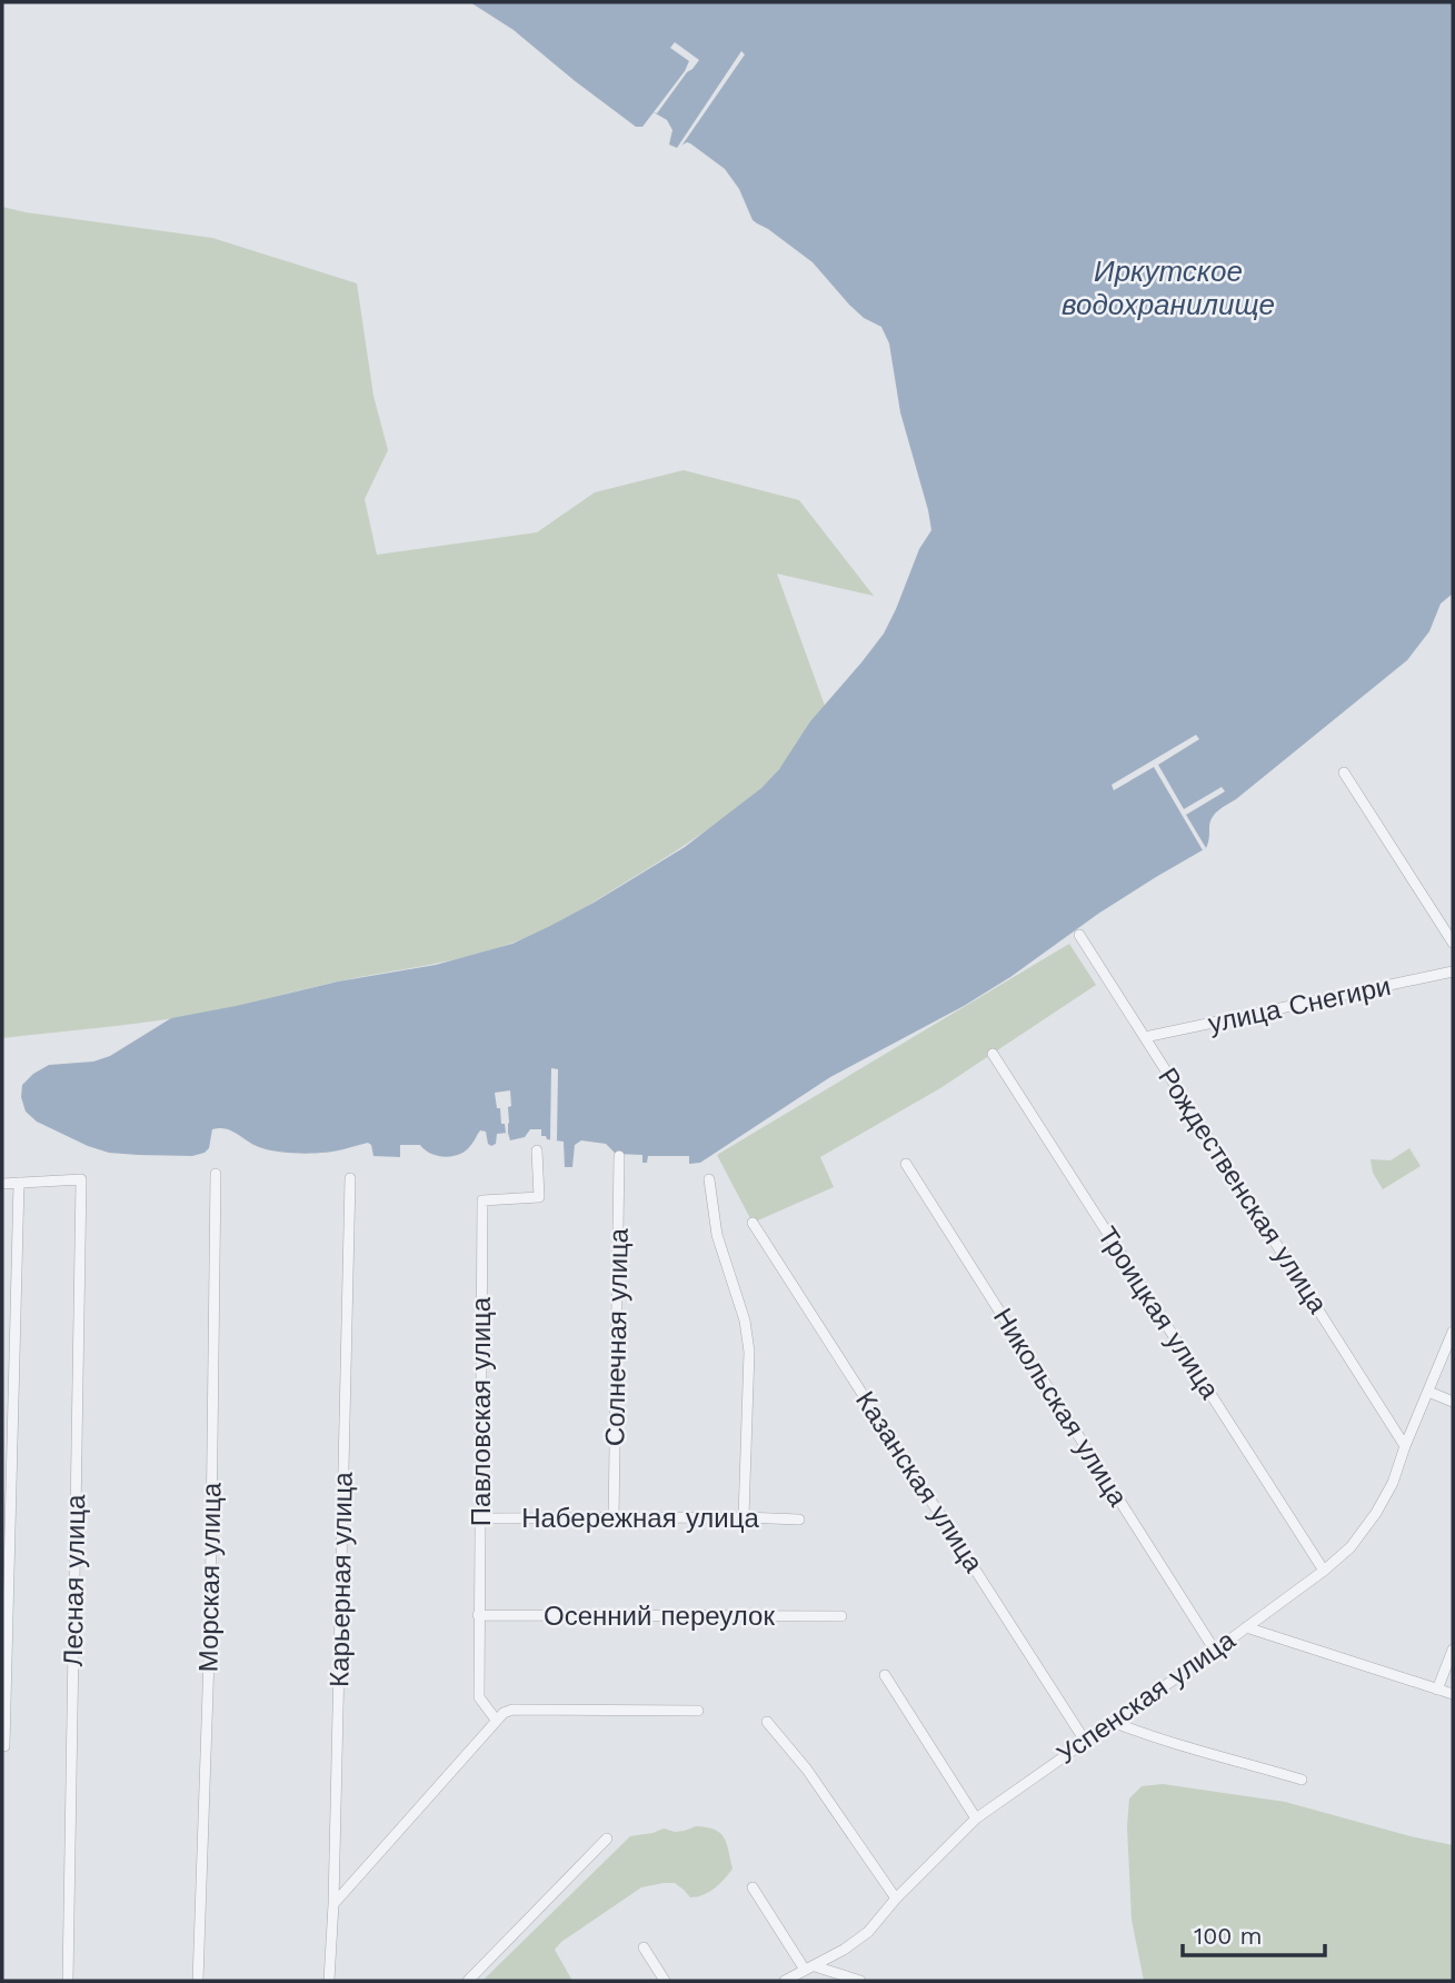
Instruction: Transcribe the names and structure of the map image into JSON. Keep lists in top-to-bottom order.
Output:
{
  "streets": {
    "street": [
      "улица Снегири",
      "Рождественская улица",
      "Троицкая улица",
      "Солнечная улица",
      "Никольская улица",
      "Павловская улица",
      "Казанская улица",
      "Набережная улица",
      "Морская улица",
      "Карьерная улица",
      "Лесная улица",
      "Осенний переулок",
      "Успенская улица"
    ]
  },
  "crossings": [
    ["улица Снегири", "Рождественская улица"],
    ["Рождественская улица", "Успенская улица"],
    ["Троицкая улица", "Успенская улица"],
    ["Солнечная улица", "Набережная улица"],
    ["Никольская улица", "Успенская улица"],
    ["Павловская улица", "Набережная улица"],
    ["Павловская улица", "Осенний переулок"],
    ["Казанская улица", "Успенская улица"]
  ],
  "water": ["Иркутское водохранилище"],
  "scale_bar": "100 m"
}
